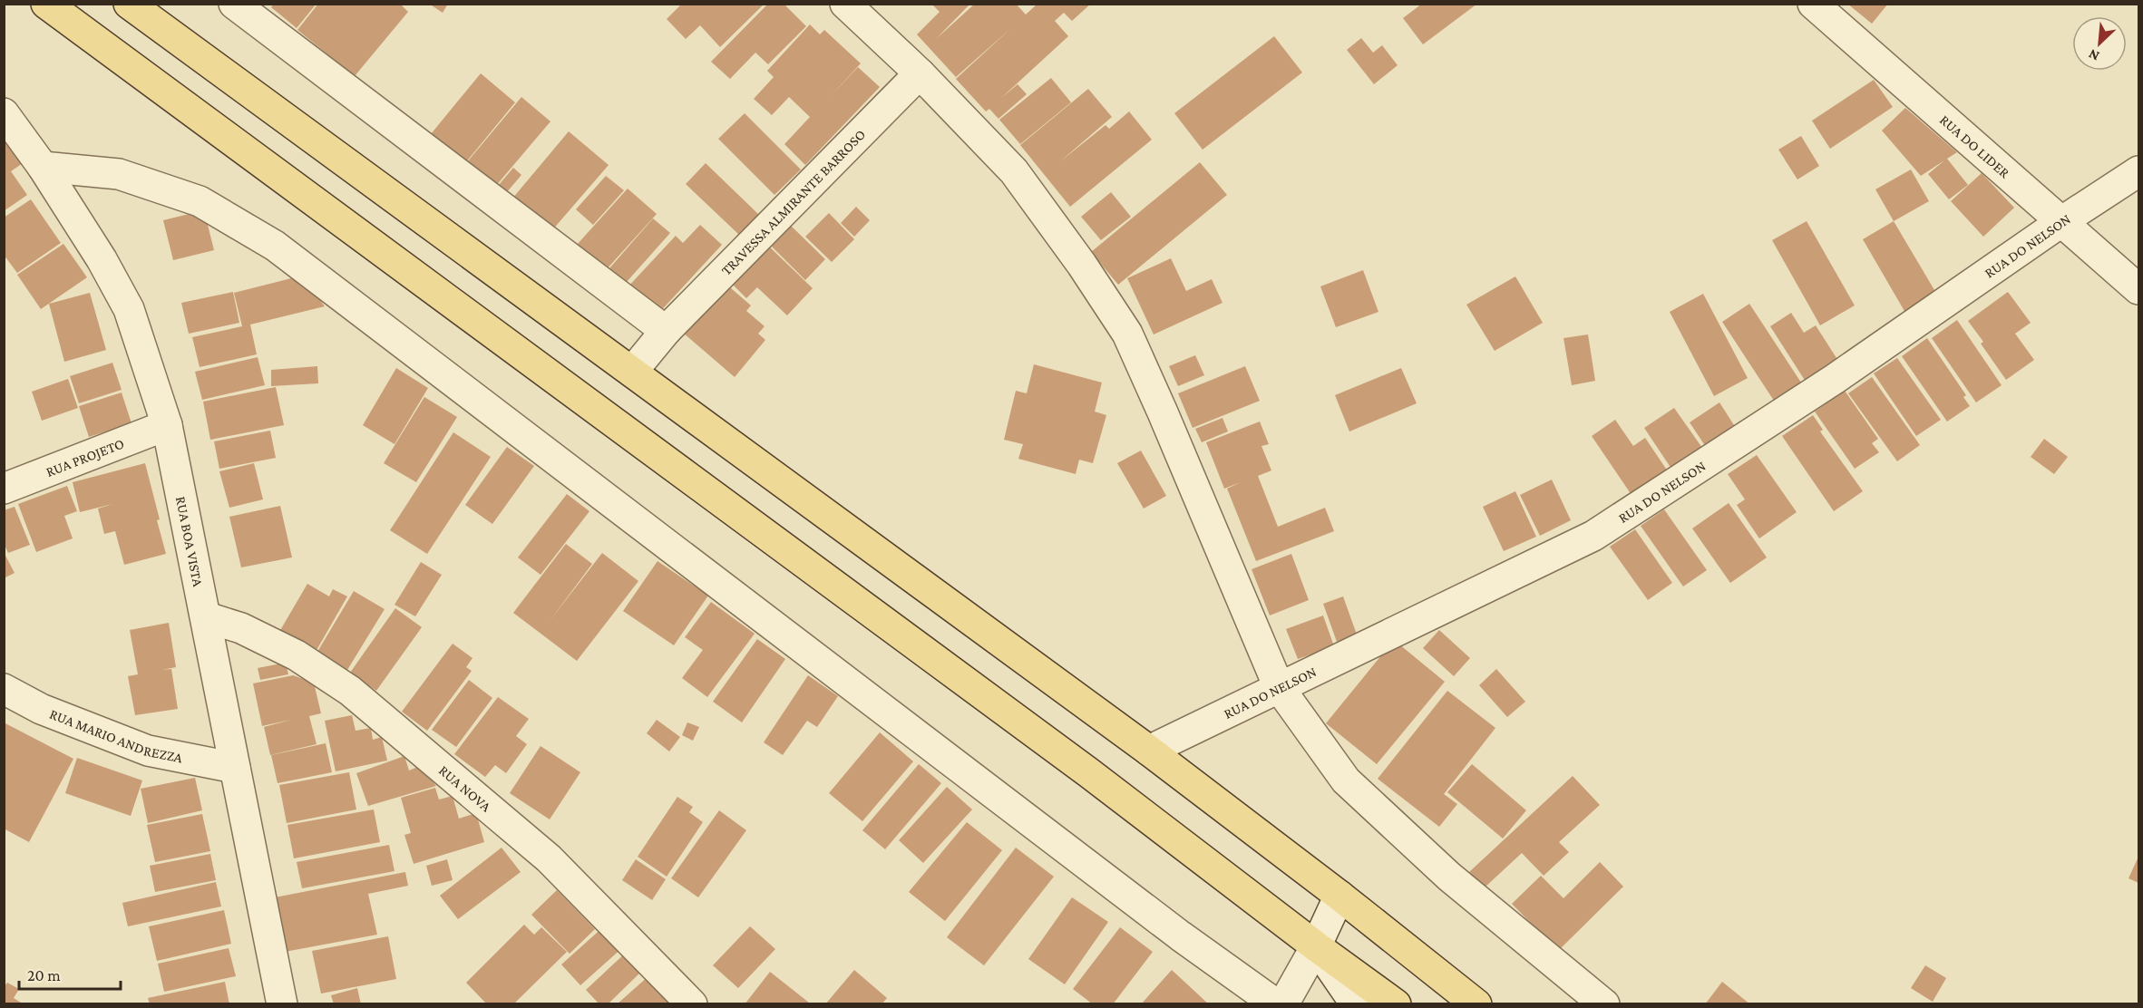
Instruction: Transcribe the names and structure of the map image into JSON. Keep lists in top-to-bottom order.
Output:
{
  "streets": {
    "street": [
      "RUA DO LIDER",
      "TRAVESSA ALMIRANTE BARROSO",
      "RUA DO NELSON",
      "RUA PROJETO",
      "RUA BOA VISTA",
      "RUA MARIO ANDREZZA",
      "RUA NOVA"
    ]
  },
  "crossings": [
    ["RUA DO LIDER", "RUA DO NELSON"],
    ["RUA PROJETO", "RUA BOA VISTA"],
    ["RUA BOA VISTA", "RUA MARIO ANDREZZA"],
    ["RUA BOA VISTA", "RUA NOVA"]
  ],
  "scale_bar": "20 m",
  "north": "bottom left"
}
